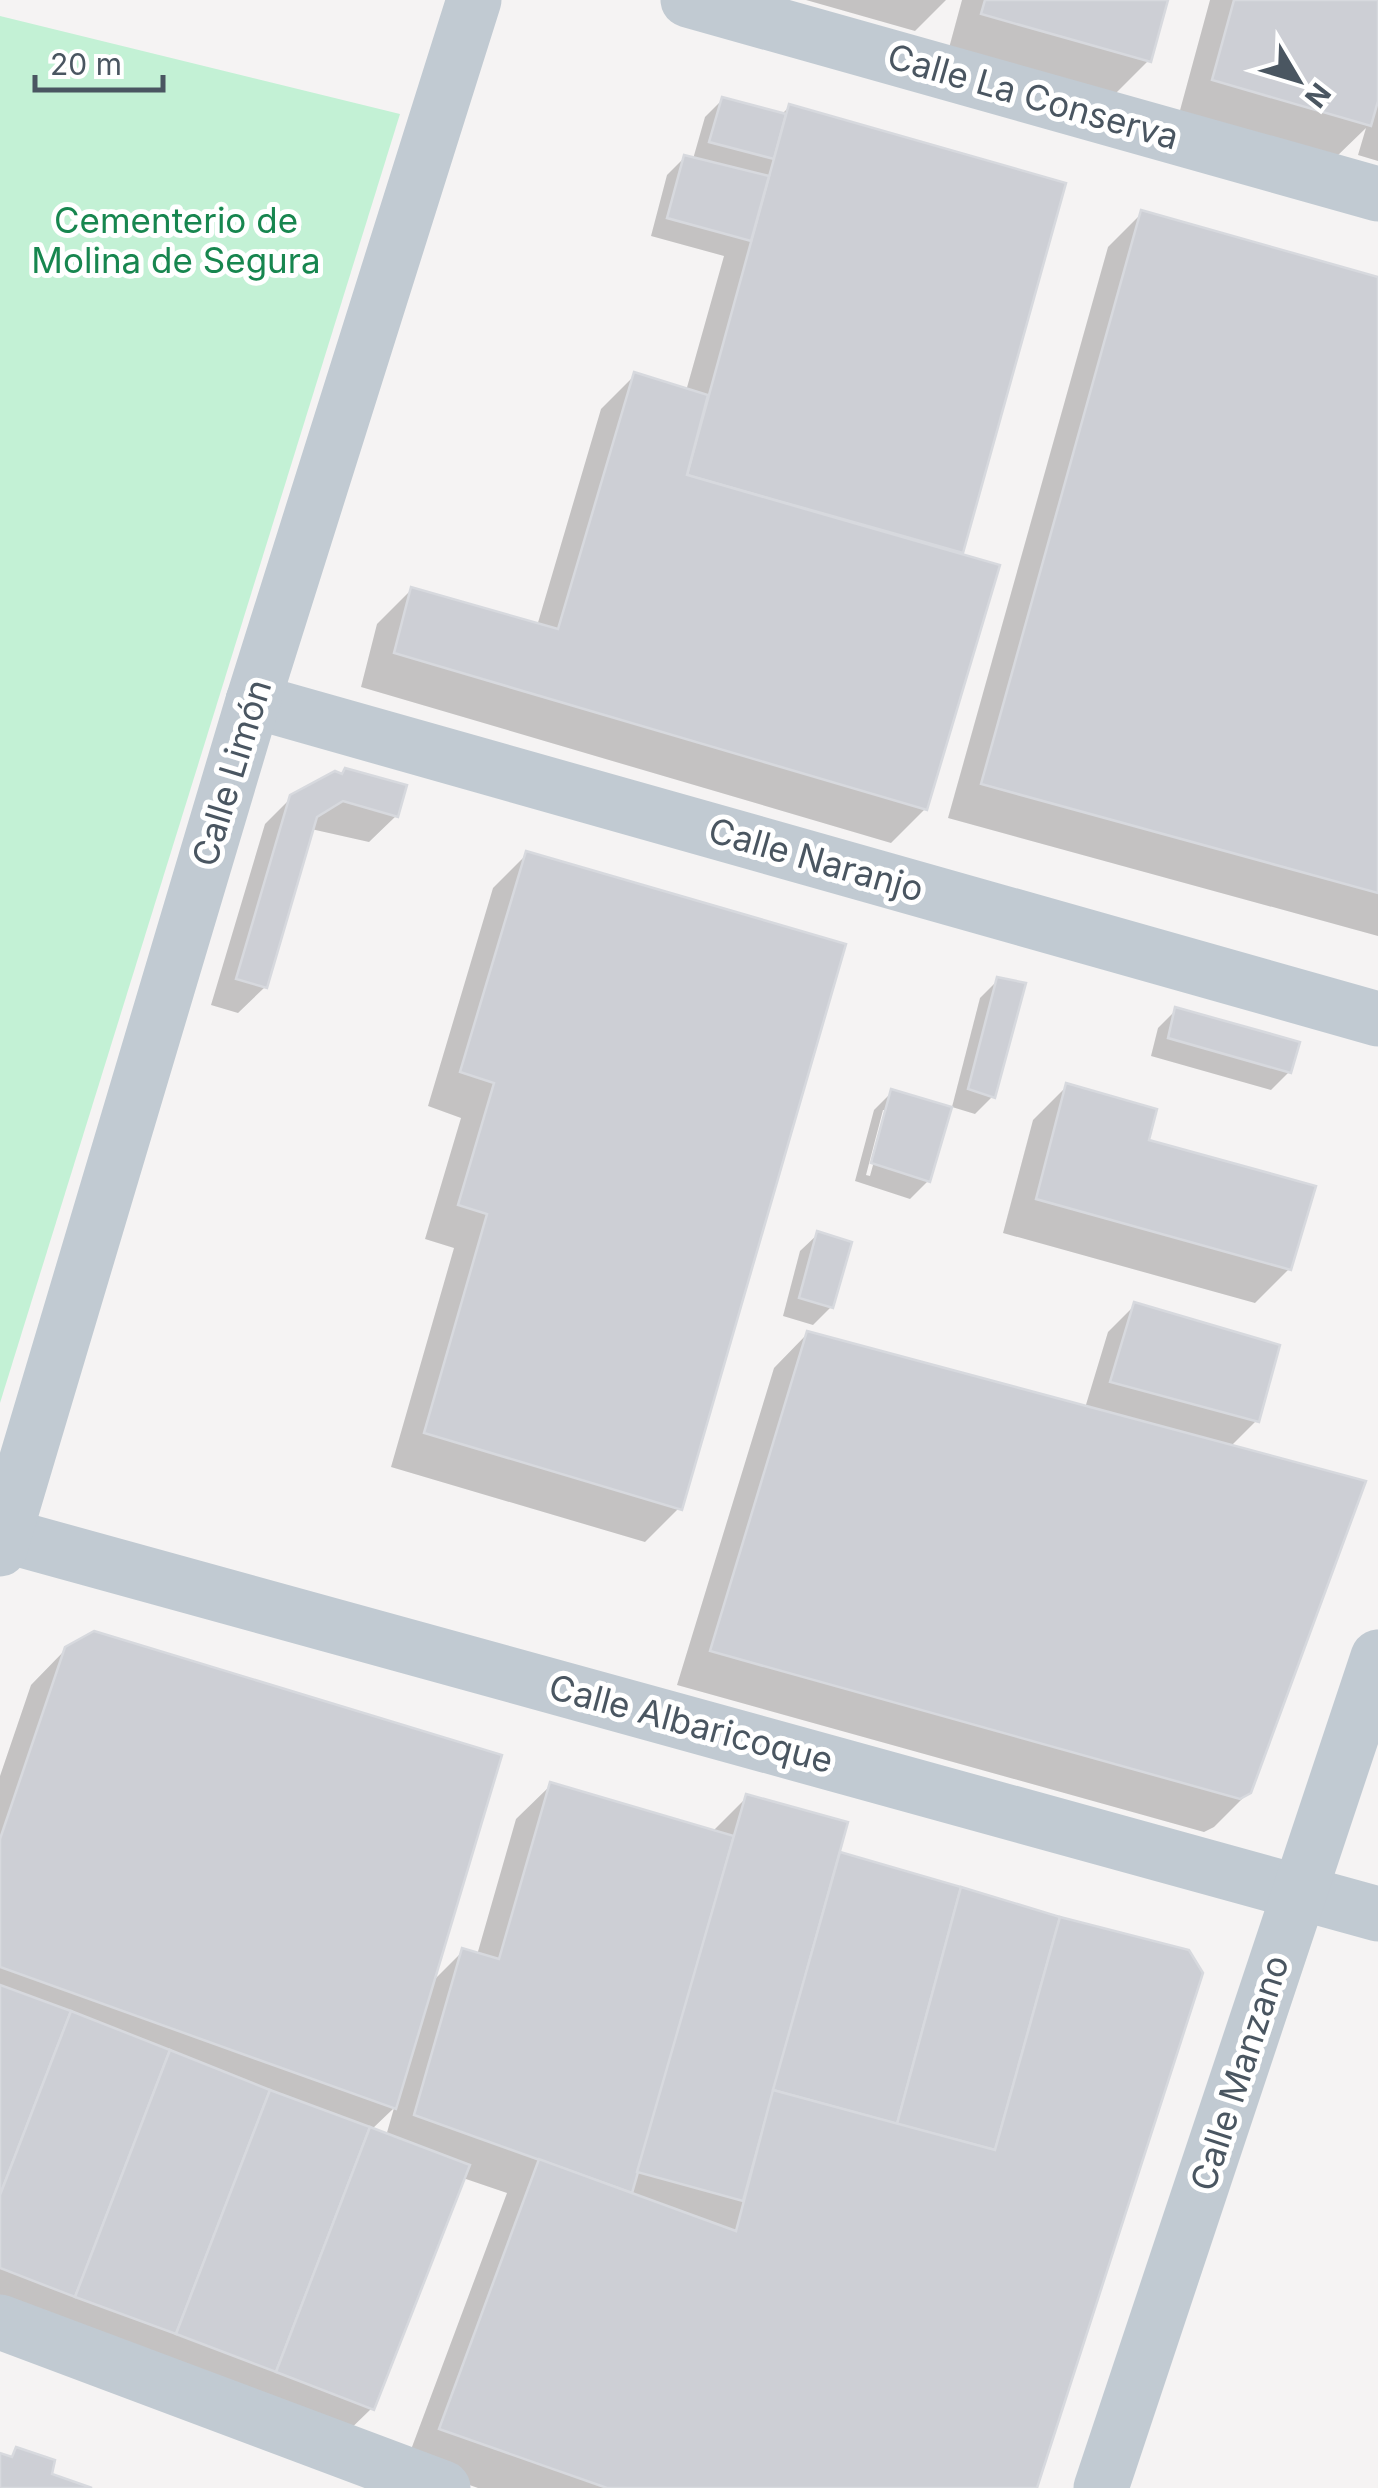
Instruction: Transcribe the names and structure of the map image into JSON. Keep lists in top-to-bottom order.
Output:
{
  "streets": {
    "street": [
      "Calle La Conserva",
      "Calle Limón",
      "Calle Naranjo",
      "Calle Albaricoque",
      "Calle Manzano"
    ]
  },
  "crossings": [
    ["Calle Limón", "Calle Naranjo"],
    ["Calle Limón", "Calle Albaricoque"],
    ["Calle Albaricoque", "Calle Manzano"]
  ],
  "parks": ["Cementerio de Molina de Segura"],
  "scale_bar": "20 m",
  "north": "bottom right"
}
